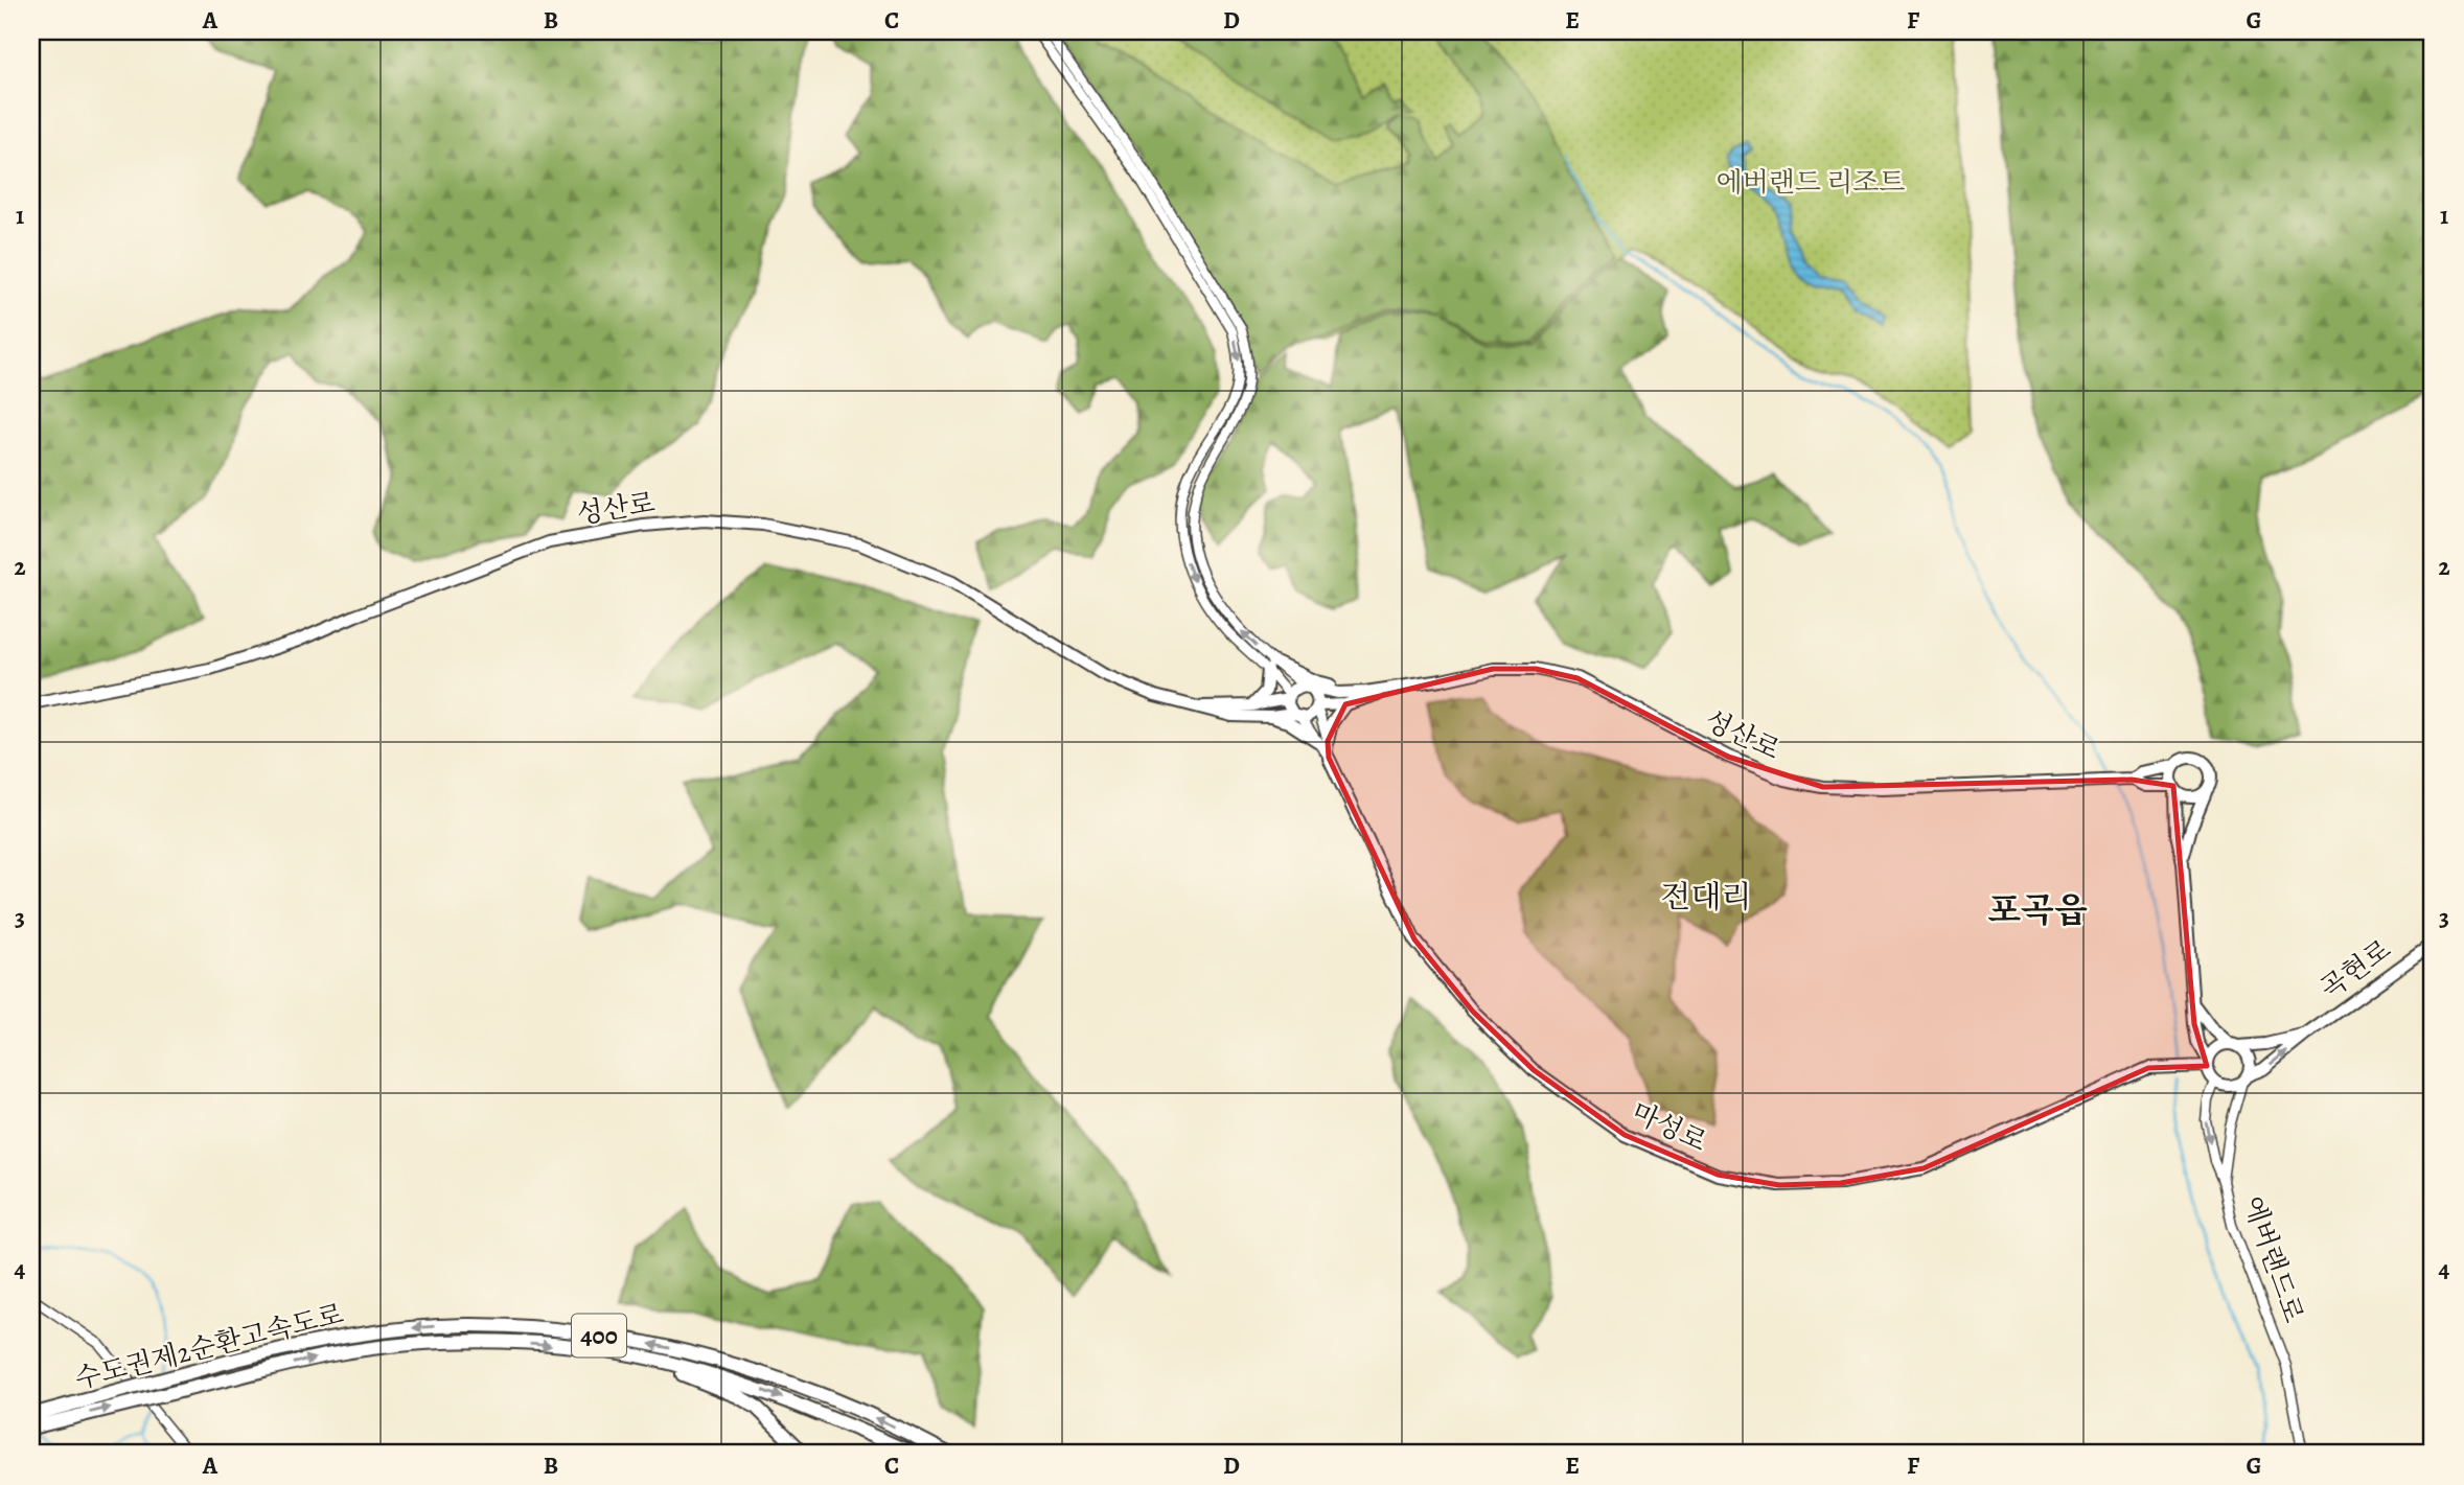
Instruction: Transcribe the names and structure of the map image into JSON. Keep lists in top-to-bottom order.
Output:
{
  "streets": {
    "highway": ["400", "수도권제2순환고속도로"],
    "main road": ["성산로", "곡현로", "마성로"],
    "street": ["에버랜드로"]
  },
  "crossings": [
    ["곡현로", "마성로"],
    ["곡현로", "에버랜드로"],
    ["마성로", "에버랜드로"]
  ],
  "districts": ["전대리", "포곡읍"],
  "parks": ["에버랜드 리조트"],
  "grid": {
    "columns": [
      "A",
      "B",
      "C",
      "D",
      "E",
      "F",
      "G"
    ],
    "rows": [
      "1",
      "2",
      "3",
      "4"
    ]
  }
}
